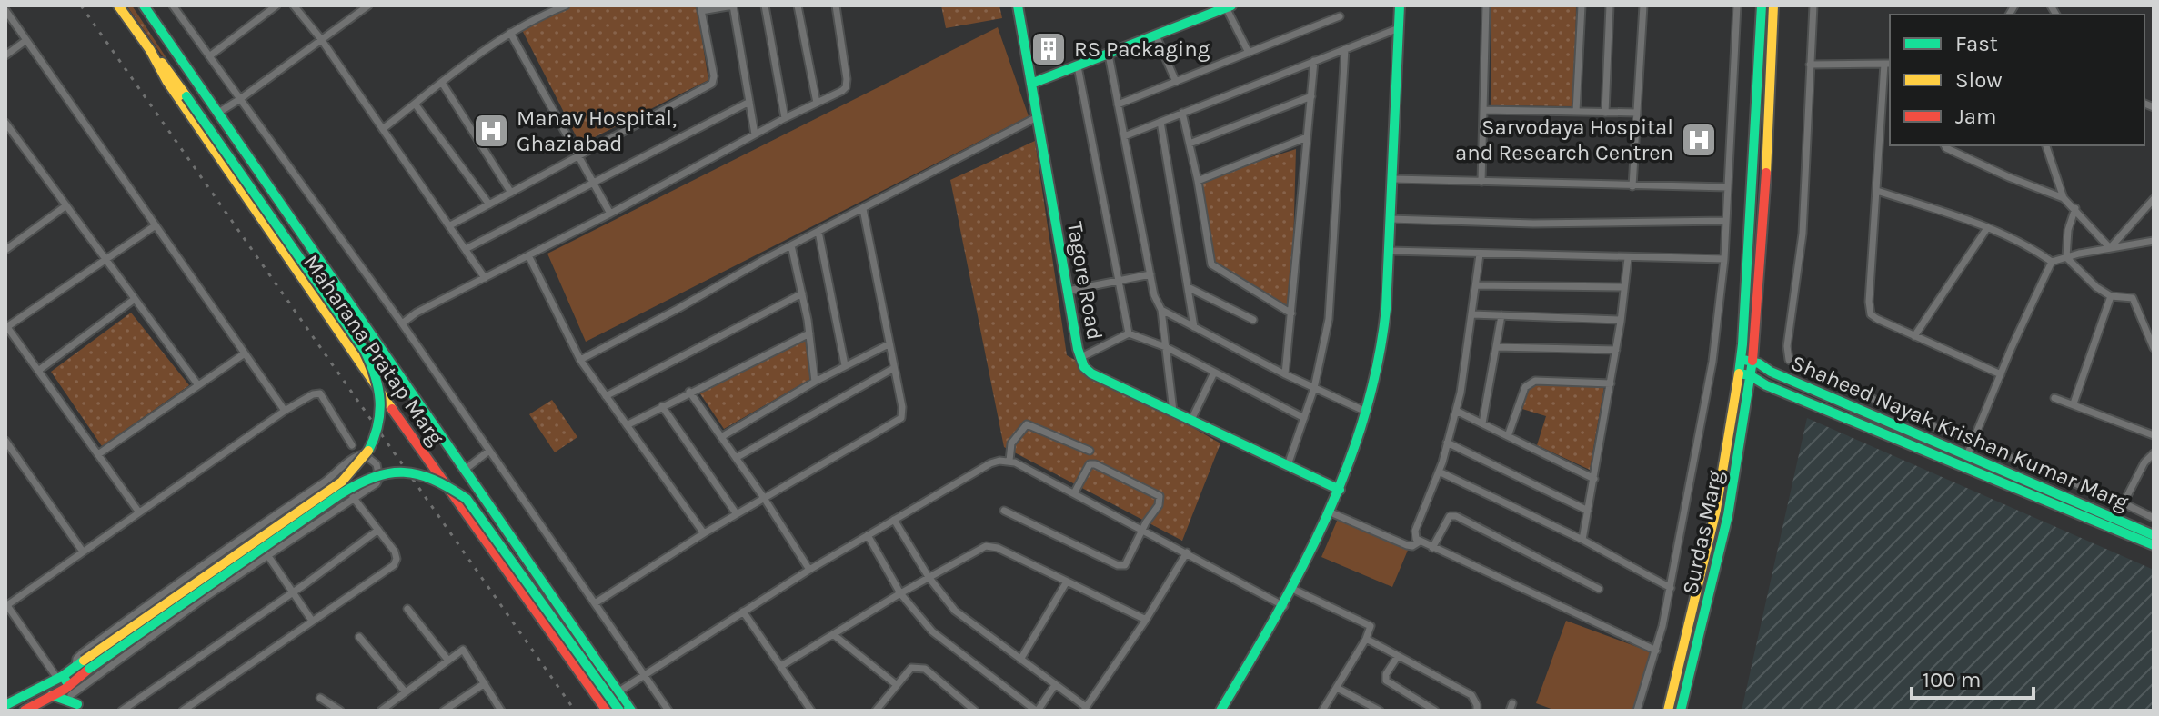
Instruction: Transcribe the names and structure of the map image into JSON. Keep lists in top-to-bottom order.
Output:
{
  "streets": {
    "main road": [
      "Tagore Road",
      "Maharana Pratap Marg",
      "Shaheed Nayak Krishan Kumar Marg",
      "Surdas Marg"
    ]
  },
  "crossings": [
    ["Shaheed Nayak Krishan Kumar Marg", "Surdas Marg"]
  ],
  "places": {
    "building": ["RS Packaging"],
    "hospital": ["Manav Hospital, Ghaziabad", "Sarvodaya Hospital and Research Centren"]
  },
  "legend": ["Fast", "Slow", "Jam"],
  "scale_bar": "100 m"
}
